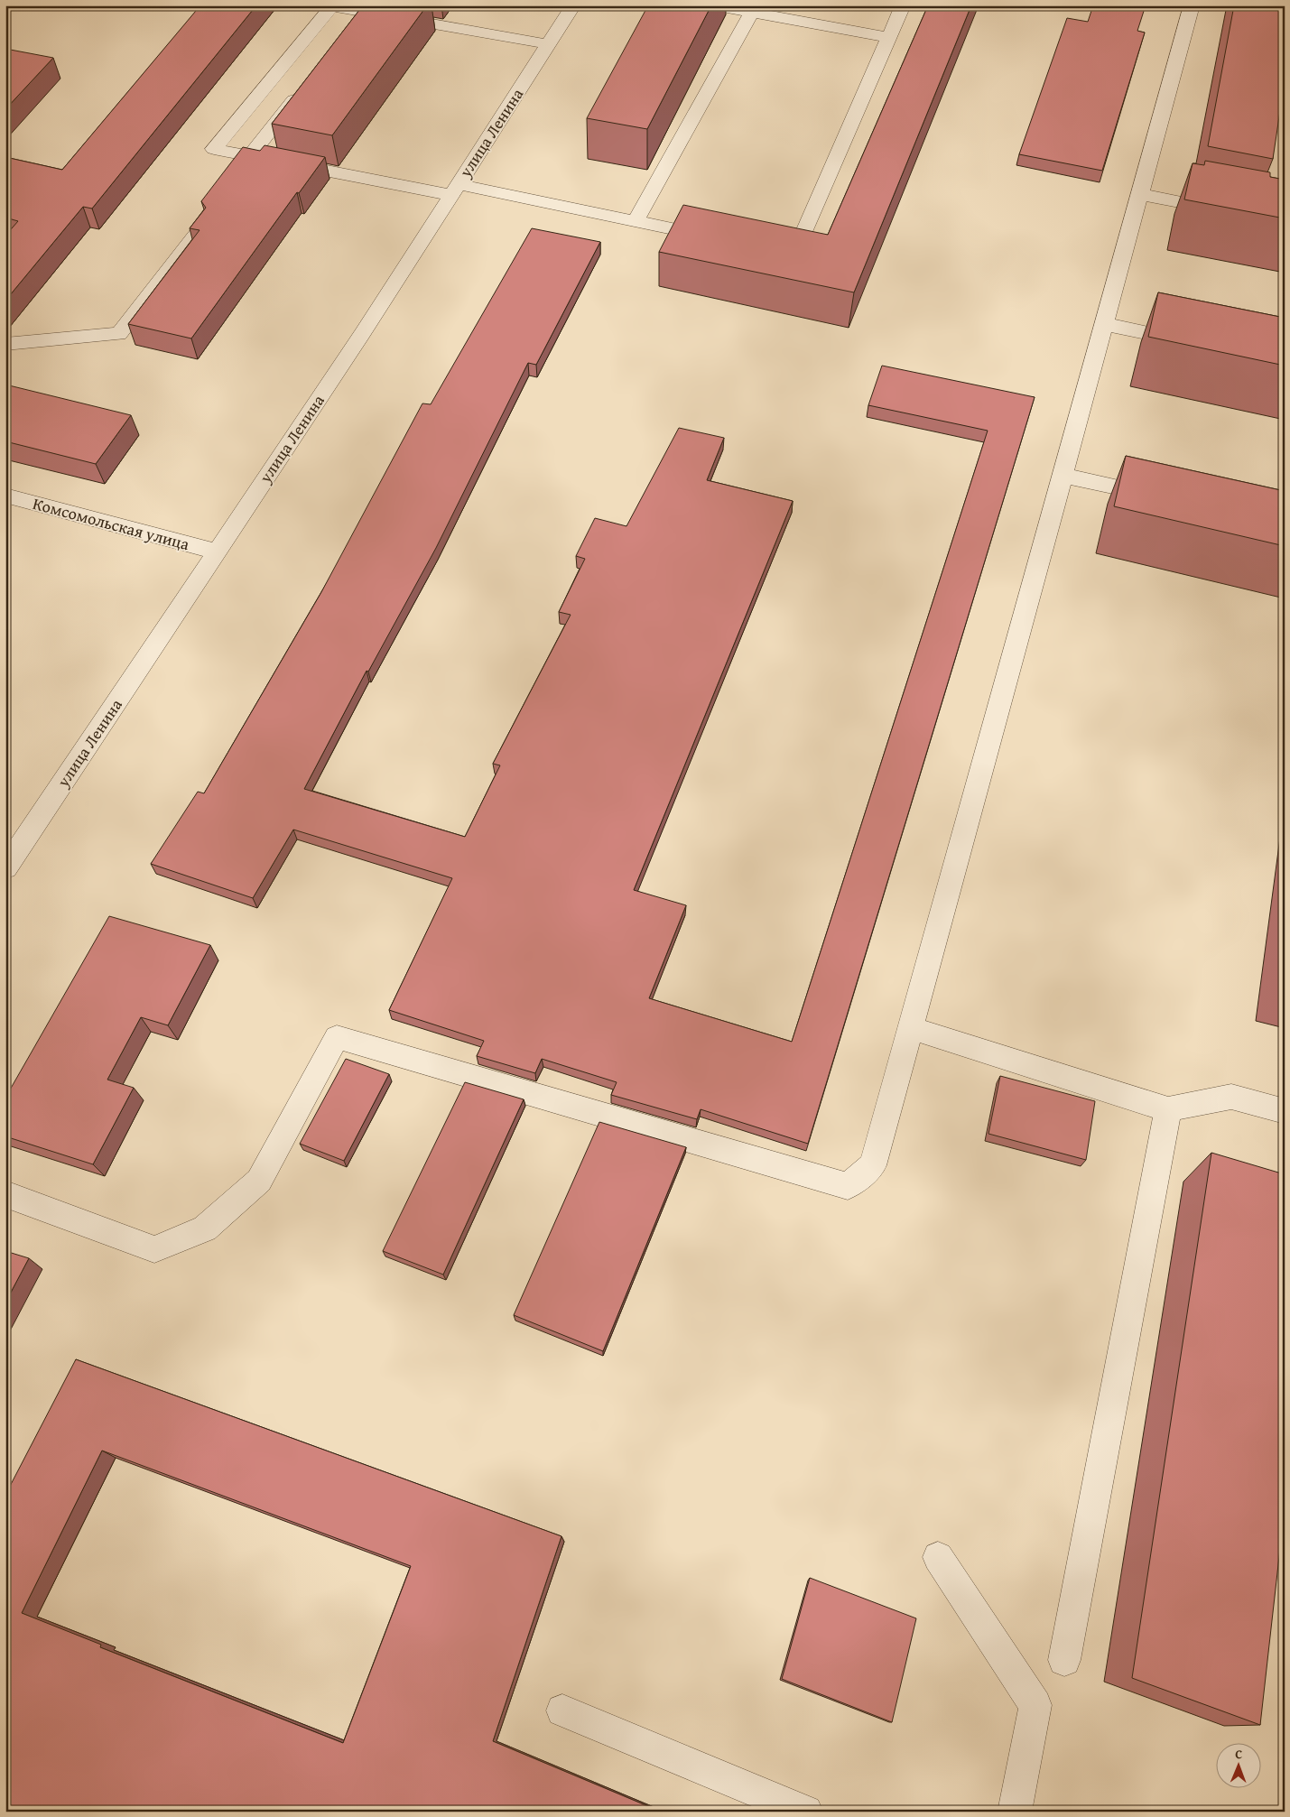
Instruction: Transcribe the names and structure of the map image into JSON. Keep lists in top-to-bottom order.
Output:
{
  "streets": {
    "street": ["улица Ленина", "Комсомольская улица"]
  },
  "crossings": [
    ["улица Ленина", "Комсомольская улица"]
  ],
  "north": "top"
}
